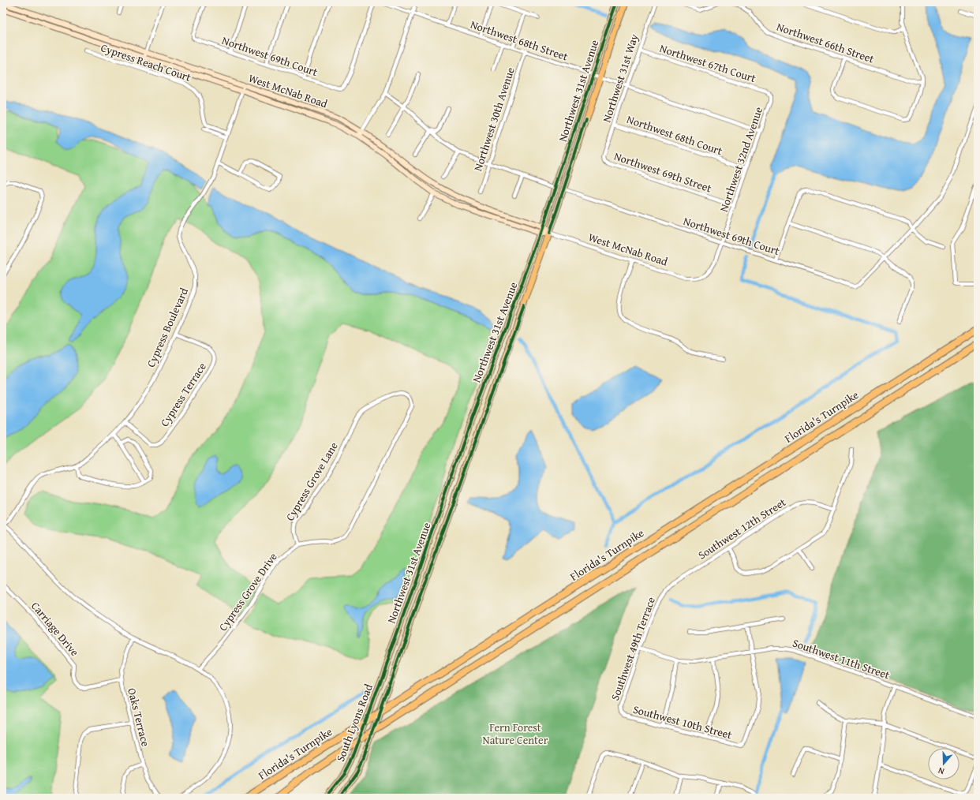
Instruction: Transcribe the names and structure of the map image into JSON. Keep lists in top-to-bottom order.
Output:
{
  "streets": {
    "highway": ["Florida's Turnpike"],
    "main road": ["West McNab Road", "Northwest 31st Avenue", "South Lyons Road"],
    "street": [
      "Northwest 68th Street",
      "Northwest 66th Street",
      "Northwest 69th Court",
      "Cypress Reach Court",
      "Northwest 67th Court",
      "Northwest 31st Way",
      "Northwest 30th Avenue",
      "Northwest 68th Court",
      "Northwest 32nd Avenue",
      "Northwest 69th Street",
      "Cypress Boulevard",
      "Cypress Terrace",
      "Cypress Grove Lane",
      "Southwest 12th Street",
      "Cypress Grove Drive",
      "Carriage Drive",
      "Southwest 49th Terrace",
      "Southwest 11th Street",
      "Oaks Terrace",
      "Southwest 10th Street"
    ]
  },
  "crossings": [
    ["Northwest 68th Street", "Northwest 31st Way"],
    ["Northwest 68th Street", "Northwest 31st Avenue"],
    ["Northwest 68th Street", "Northwest 30th Avenue"],
    ["Northwest 68th Street", "Northwest 32nd Avenue"],
    ["Northwest 69th Court", "Northwest 31st Avenue"],
    ["Northwest 69th Court", "Northwest 32nd Avenue"],
    ["Cypress Reach Court", "Cypress Boulevard"],
    ["Northwest 67th Court", "Northwest 31st Way"],
    ["Northwest 67th Court", "Northwest 32nd Avenue"],
    ["Northwest 31st Way", "Northwest 68th Court"],
    ["Northwest 31st Way", "Northwest 69th Street"],
    ["West McNab Road", "Northwest 31st Avenue"],
    ["West McNab Road", "Northwest 32nd Avenue"],
    ["West McNab Road", "Cypress Boulevard"],
    ["Northwest 31st Avenue", "South Lyons Road"],
    ["Northwest 68th Court", "Northwest 32nd Avenue"],
    ["Northwest 32nd Avenue", "Northwest 69th Street"],
    ["Cypress Boulevard", "Cypress Terrace"],
    ["Cypress Grove Lane", "Cypress Grove Drive"],
    ["Southwest 12th Street", "Southwest 49th Terrace"],
    ["Carriage Drive", "Oaks Terrace"],
    ["Southwest 49th Terrace", "Southwest 11th Street"],
    ["Southwest 49th Terrace", "Southwest 10th Street"],
    ["Southwest 11th Street", "Southwest 10th Street"]
  ],
  "parks": ["Fern Forest Nature Center"],
  "north": "bottom"
}
